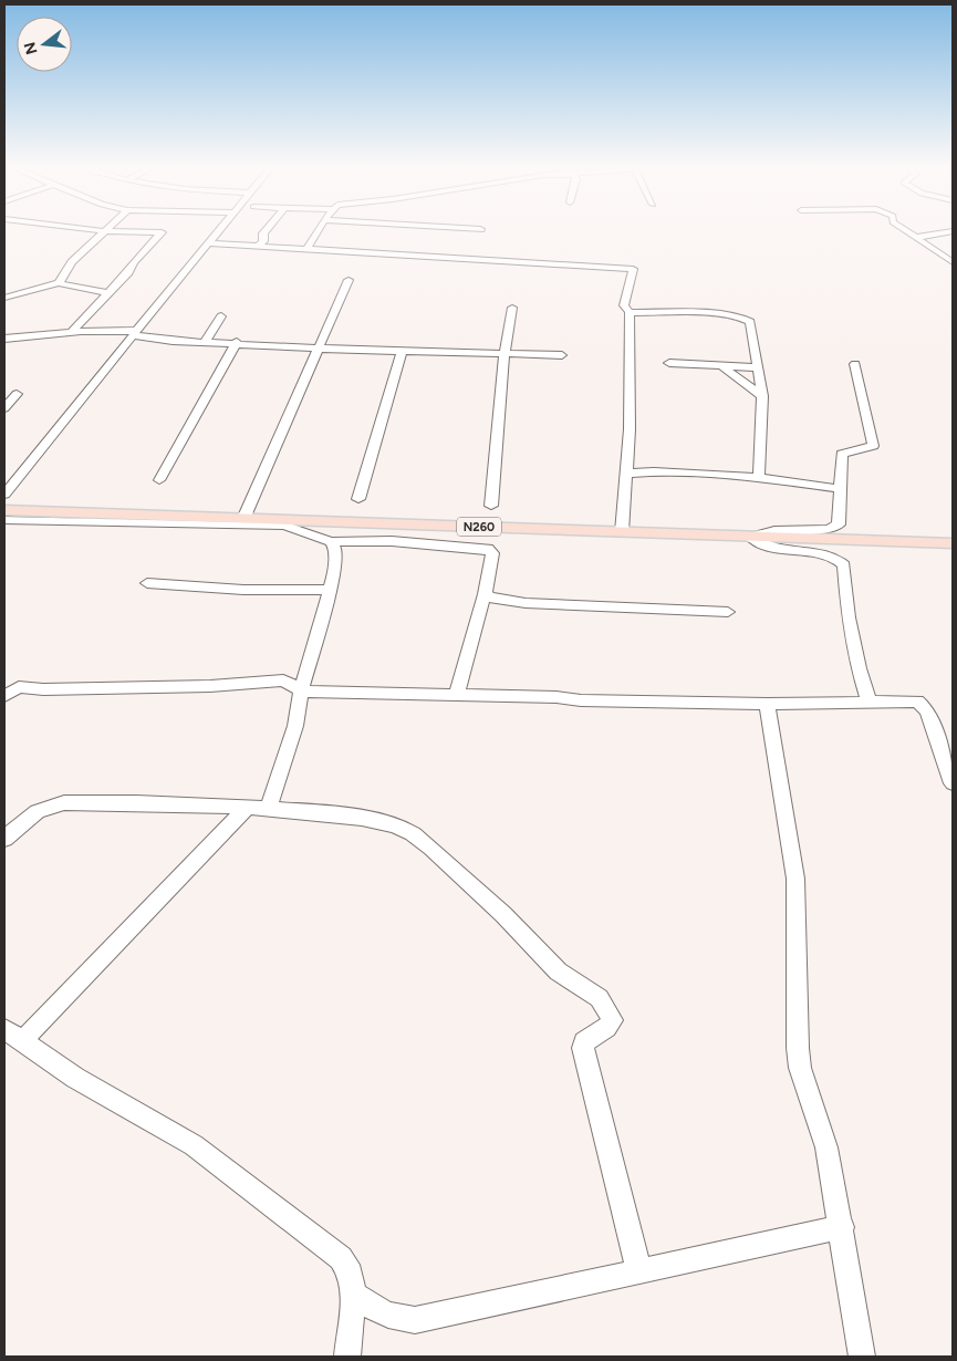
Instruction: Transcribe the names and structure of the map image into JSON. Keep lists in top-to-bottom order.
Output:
{
  "streets": {
    "main road": ["N260"]
  },
  "north": "left"
}
